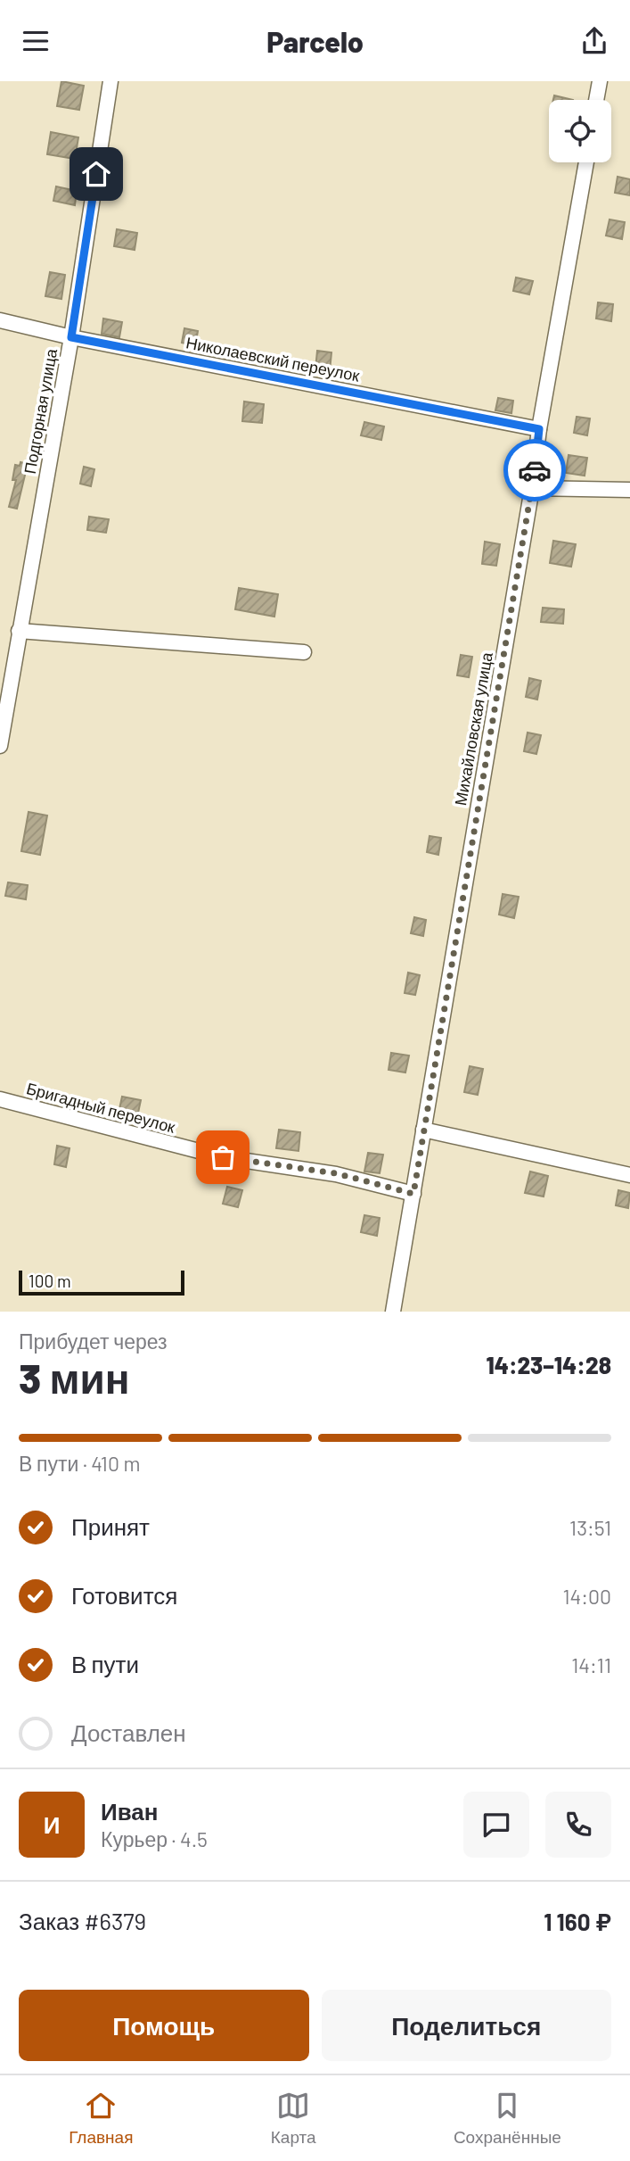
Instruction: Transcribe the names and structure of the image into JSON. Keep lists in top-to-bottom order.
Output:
{
  "streets": {
    "street": [
      "Николаевский переулок",
      "Подгорная улица",
      "Михайловская улица",
      "Бригадный переулок"
    ]
  },
  "crossings": [
    ["Николаевский переулок", "Подгорная улица"],
    ["Николаевский переулок", "Михайловская улица"],
    ["Михайловская улица", "Бригадный переулок"]
  ],
  "scale_bar": "100 m",
  "page": {
    "header": "Parcelo",
    "scale": "100 m",
    "heading": ["3 мин", "Прибудет через", "14:23–14:28"],
    "panel": [
      "Иван",
      "Курьер · 4.5",
      "Заказ #6379",
      "1 160 ₽"
    ],
    "bar": "В пути · 410 m",
    "list": [
      ["Принят", "13:51"],
      ["Готовится", "14:00"],
      ["В пути", "14:11"],
      "Доставлен"
    ],
    "round": "И",
    "buttons": ["Помощь", "Поделиться"],
    "tabs": ["Главная", "Карта", "Сохранённые"]
  }
}
